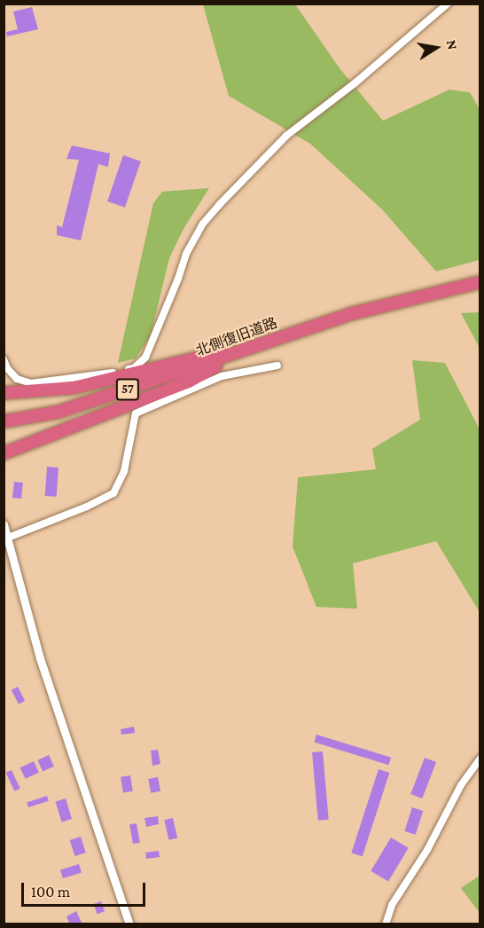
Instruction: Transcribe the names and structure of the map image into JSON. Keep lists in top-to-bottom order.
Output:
{
  "streets": {
    "highway": ["北側復旧道路", "57"]
  },
  "scale_bar": "100 m",
  "north": "right"
}
